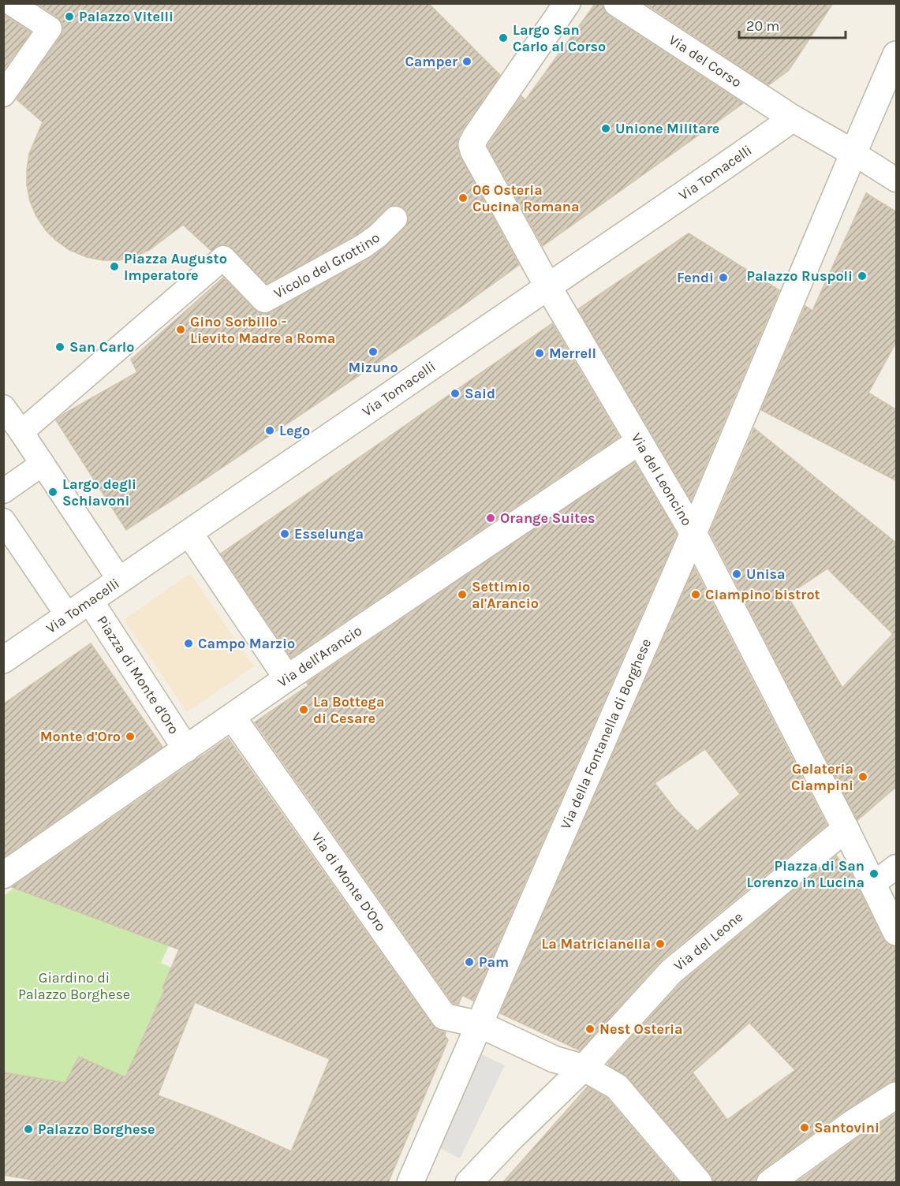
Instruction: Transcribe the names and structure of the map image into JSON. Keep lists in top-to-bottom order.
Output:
{
  "streets": {
    "street": [
      "Via del Corso",
      "Via Tomacelli",
      "Vicolo del Grottino",
      "Via del Leoncino",
      "Via dell'Arancio",
      "Piazza di Monte d'Oro",
      "Via della Fontanella di Borghese",
      "Via di Monte D'Oro",
      "Via del Leone"
    ]
  },
  "crossings": [
    ["Via del Corso", "Via Tomacelli"],
    ["Via del Corso", "Via della Fontanella di Borghese"],
    ["Via Tomacelli", "Via del Leoncino"],
    ["Via Tomacelli", "Piazza di Monte d'Oro"],
    ["Via del Leoncino", "Via dell'Arancio"],
    ["Via del Leoncino", "Via della Fontanella di Borghese"],
    ["Via del Leoncino", "Via del Leone"],
    ["Via dell'Arancio", "Piazza di Monte d'Oro"],
    ["Via dell'Arancio", "Via di Monte D'Oro"],
    ["Via della Fontanella di Borghese", "Via di Monte D'Oro"],
    ["Via di Monte D'Oro", "Via del Leone"]
  ],
  "parks": ["Giardino di Palazzo Borghese"],
  "places": [
    "Palazzo Vitelli",
    "Largo San Carlo al Corso",
    "Camper",
    "Unione Militare",
    "06 Osteria Cucina Romana",
    "Piazza Augusto Imperatore",
    "Palazzo Ruspoli",
    "Fendi",
    "Gino Sorbillo - Lievito Madre a Roma",
    "San Carlo",
    "Mizuno",
    "Merrell",
    "Said",
    "Lego",
    "Largo degli Schiavoni",
    "Orange Suites",
    "Esselunga",
    "Unisa",
    "Settimio al'Arancio",
    "Ciampino bistrot",
    "Campo Marzio",
    "La Bottega di Cesare",
    "Monte d'Oro",
    "Gelateria Ciampini",
    "Piazza di San Lorenzo in Lucina",
    "La Matricianella",
    "Pam",
    "Nest Osteria",
    "Santovini",
    "Palazzo Borghese"
  ],
  "scale_bar": "20 m"
}
